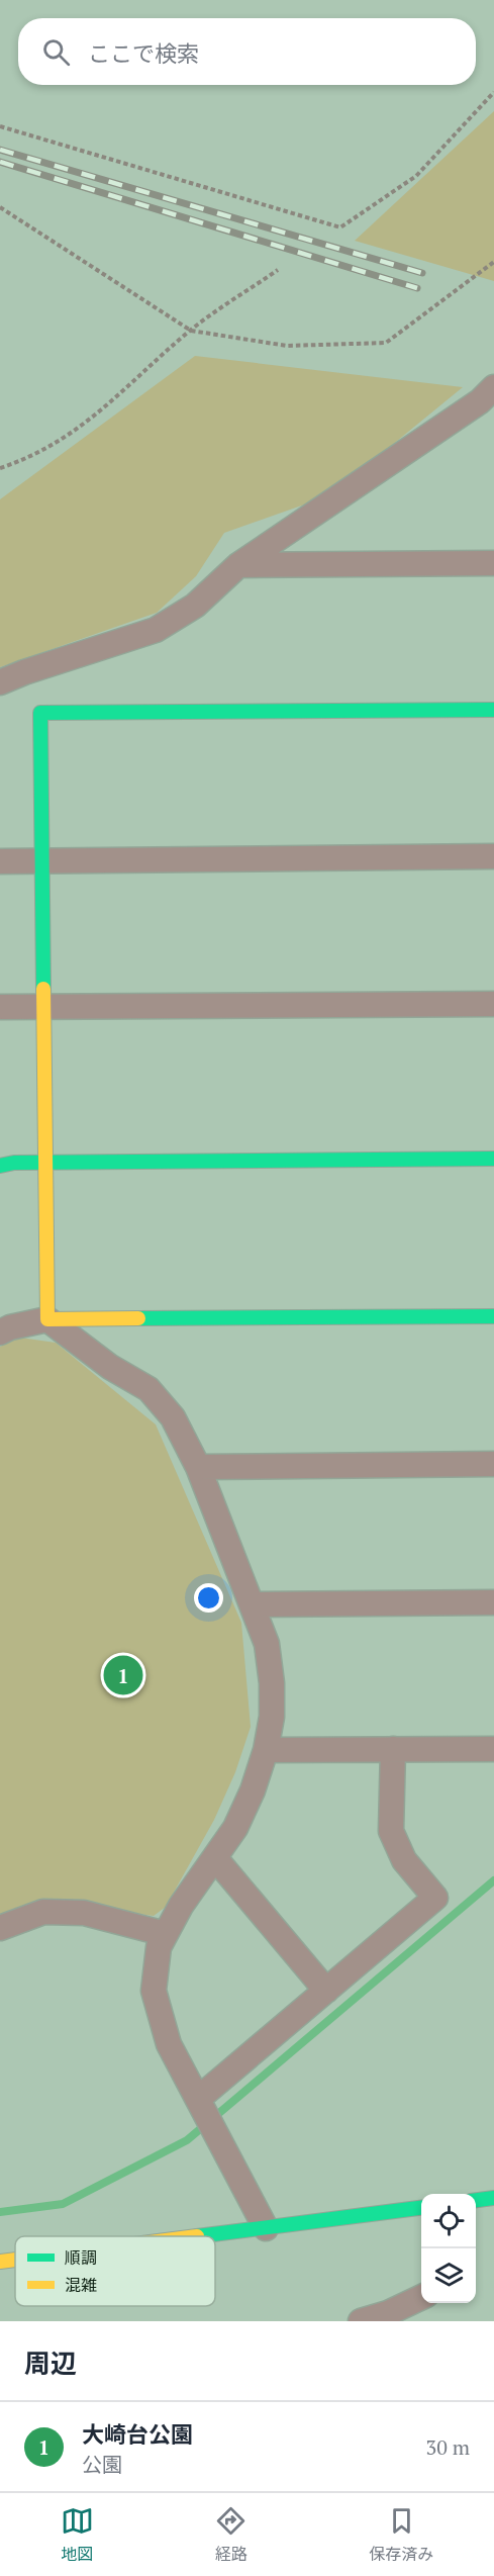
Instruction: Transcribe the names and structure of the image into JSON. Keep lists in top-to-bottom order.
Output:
{
  "legend": ["順調", "混雑"],
  "page": {
    "search": "ここで検索",
    "pins": "1",
    "heading": "周辺",
    "list": [
      {
        "mark": "1",
        "name": "大崎台公園",
        "note": "公園",
        "value": "30 m"
      }
    ],
    "nav": ["地図", "経路", "保存済み"]
  }
}
